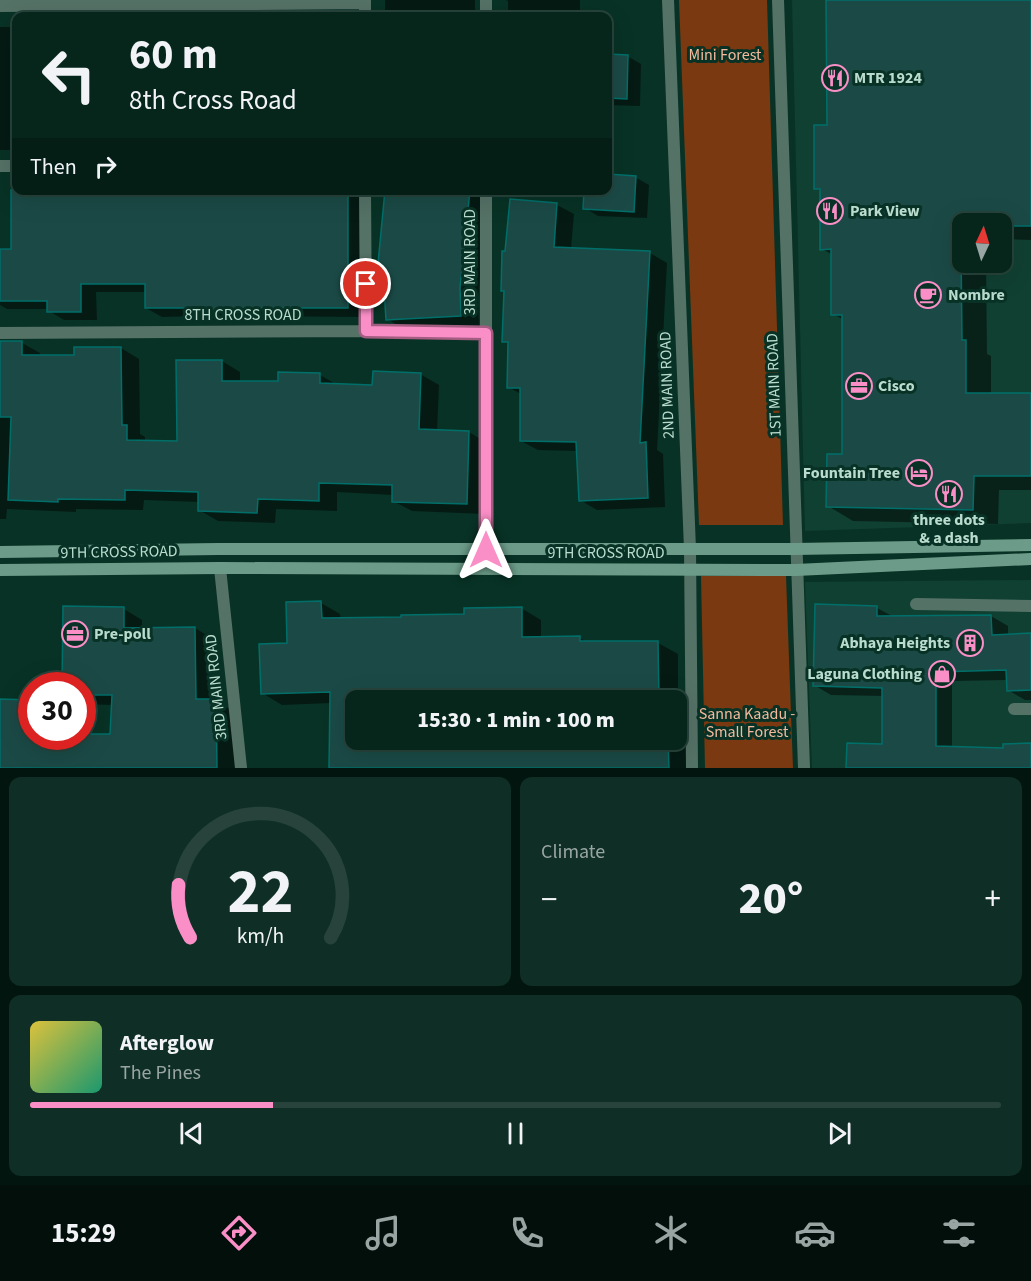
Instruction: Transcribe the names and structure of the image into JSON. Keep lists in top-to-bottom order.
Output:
{
  "streets": {
    "main road": ["9TH CROSS ROAD"],
    "street": [
      "3RD MAIN ROAD",
      "8TH CROSS ROAD",
      "2ND MAIN ROAD",
      "1ST MAIN ROAD"
    ]
  },
  "crossings": [
    ["3RD MAIN ROAD", "8TH CROSS ROAD"],
    ["3RD MAIN ROAD", "9TH CROSS ROAD"],
    ["2ND MAIN ROAD", "9TH CROSS ROAD"],
    ["1ST MAIN ROAD", "9TH CROSS ROAD"]
  ],
  "parks": ["Mini Forest", "Sanna Kaadu - Small Forest"],
  "places": {
    "restaurant": ["MTR 1924", "Park View", "three dots & a dash"],
    "cafe": ["Nombre"],
    "office": ["Cisco", "Pre-poll"],
    "hotel": ["Fountain Tree"],
    "building": ["Abhaya Heights"],
    "shop": ["Laguna Clothing"]
  },
  "north": "top",
  "page": {
    "turn": ["60 m", "8th Cross Road"],
    "then": "Then",
    "limit": "30",
    "trip": "15:30 · 1 min · 100 m",
    "tile": "Climate",
    "heat": ["−", "20°", "+"],
    "song": ["Afterglow", "The Pines"],
    "tabs": "15:29",
    "gauge": ["22", "km/h"]
  }
}
